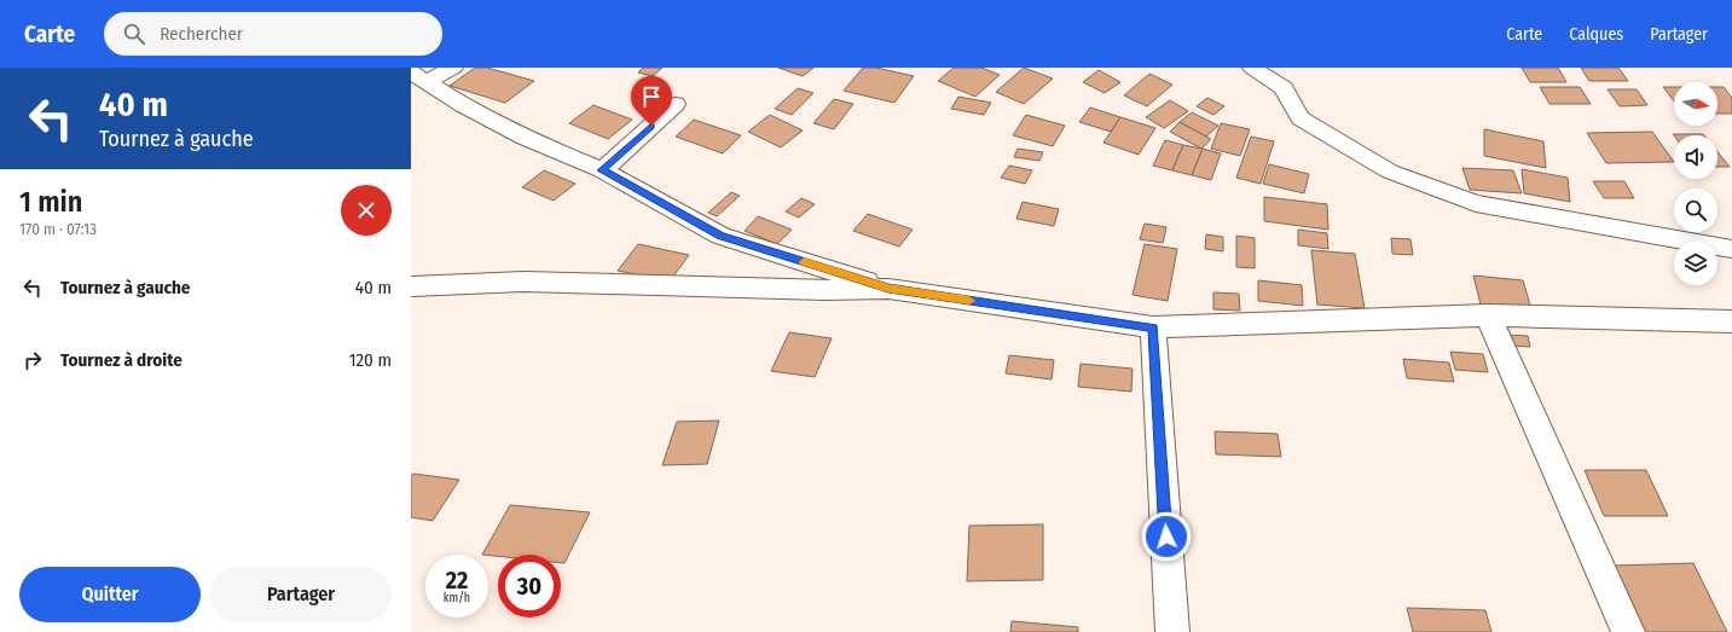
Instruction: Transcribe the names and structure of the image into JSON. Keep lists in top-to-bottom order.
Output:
{
  "north": "right",
  "page": {
    "header": "Carte",
    "search": "Rechercher",
    "nav": ["Carte", "Calques", "Partager"],
    "turn": ["40 m", "Tournez à gauche"],
    "heading": ["1 min", "170 m · 07:13"],
    "list": [
      {
        "name": "Tournez à gauche",
        "value": "40 m"
      },
      {
        "name": "Tournez à droite",
        "value": "120 m"
      }
    ],
    "speed": "22 km/h",
    "limit": "30",
    "buttons": ["Quitter", "Partager"]
  }
}
